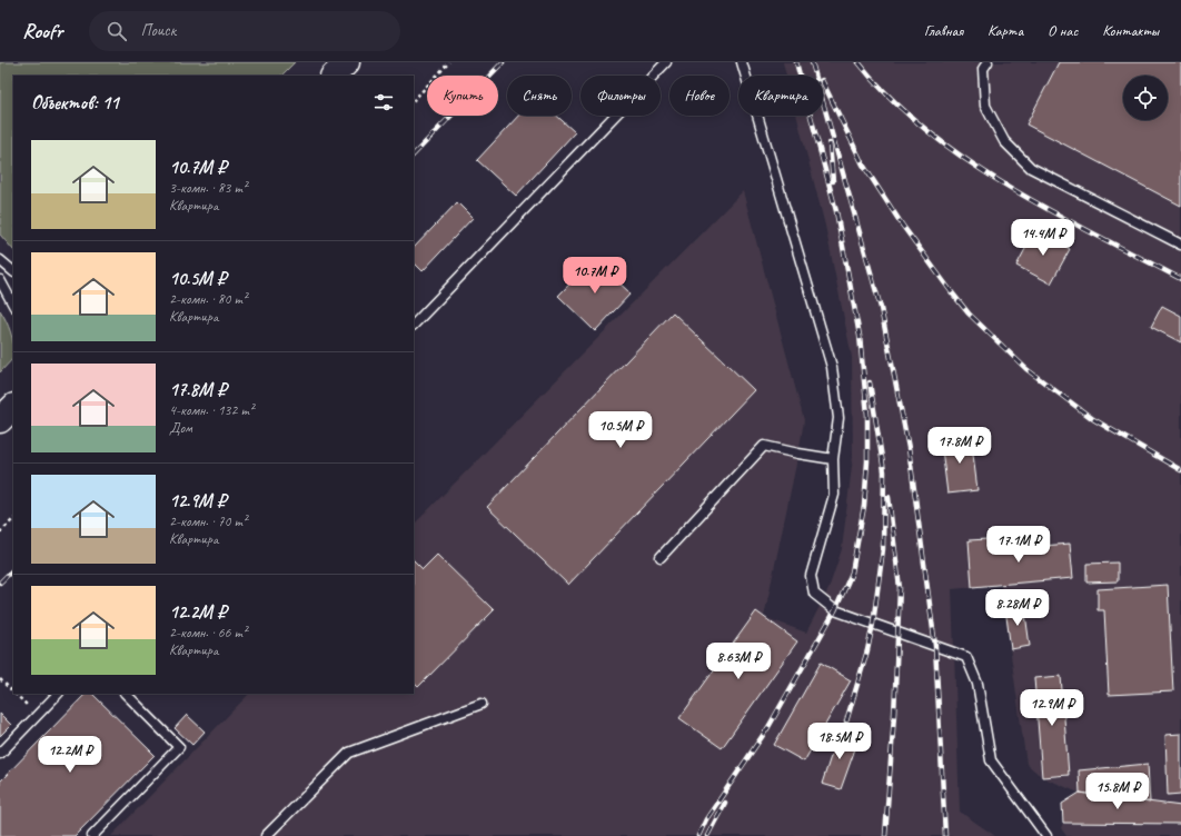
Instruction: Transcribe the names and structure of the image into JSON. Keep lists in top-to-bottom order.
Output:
{
  "page": {
    "header": "Roofr",
    "search": "Поиск",
    "nav": [
      "Главная",
      "Карта",
      "О нас",
      "Контакты"
    ],
    "chip": [
      "Купить",
      "Снять",
      "Фильтры",
      "Новое",
      "Квартира"
    ],
    "heading": "Объектов: 11",
    "list": [
      {
        "name": "10.7M ₽",
        "note": "3-комн. · 83 m² · Квартира"
      },
      {
        "name": "10.5M ₽",
        "note": "2-комн. · 80 m² · Квартира"
      },
      {
        "name": "17.8M ₽",
        "note": "4-комн. · 132 m² · Дом"
      },
      {
        "name": "12.9M ₽",
        "note": "2-комн. · 70 m² · Квартира"
      },
      {
        "name": "12.2M ₽",
        "note": "2-комн. · 66 m² · Квартира"
      }
    ],
    "price": [
      "14.4M ₽",
      "10.7M ₽",
      "10.5M ₽",
      "17.8M ₽",
      "17.1M ₽",
      "8.28M ₽",
      "8.63M ₽",
      "12.9M ₽",
      "18.5M ₽",
      "12.2M ₽",
      "15.8M ₽"
    ]
  }
}
